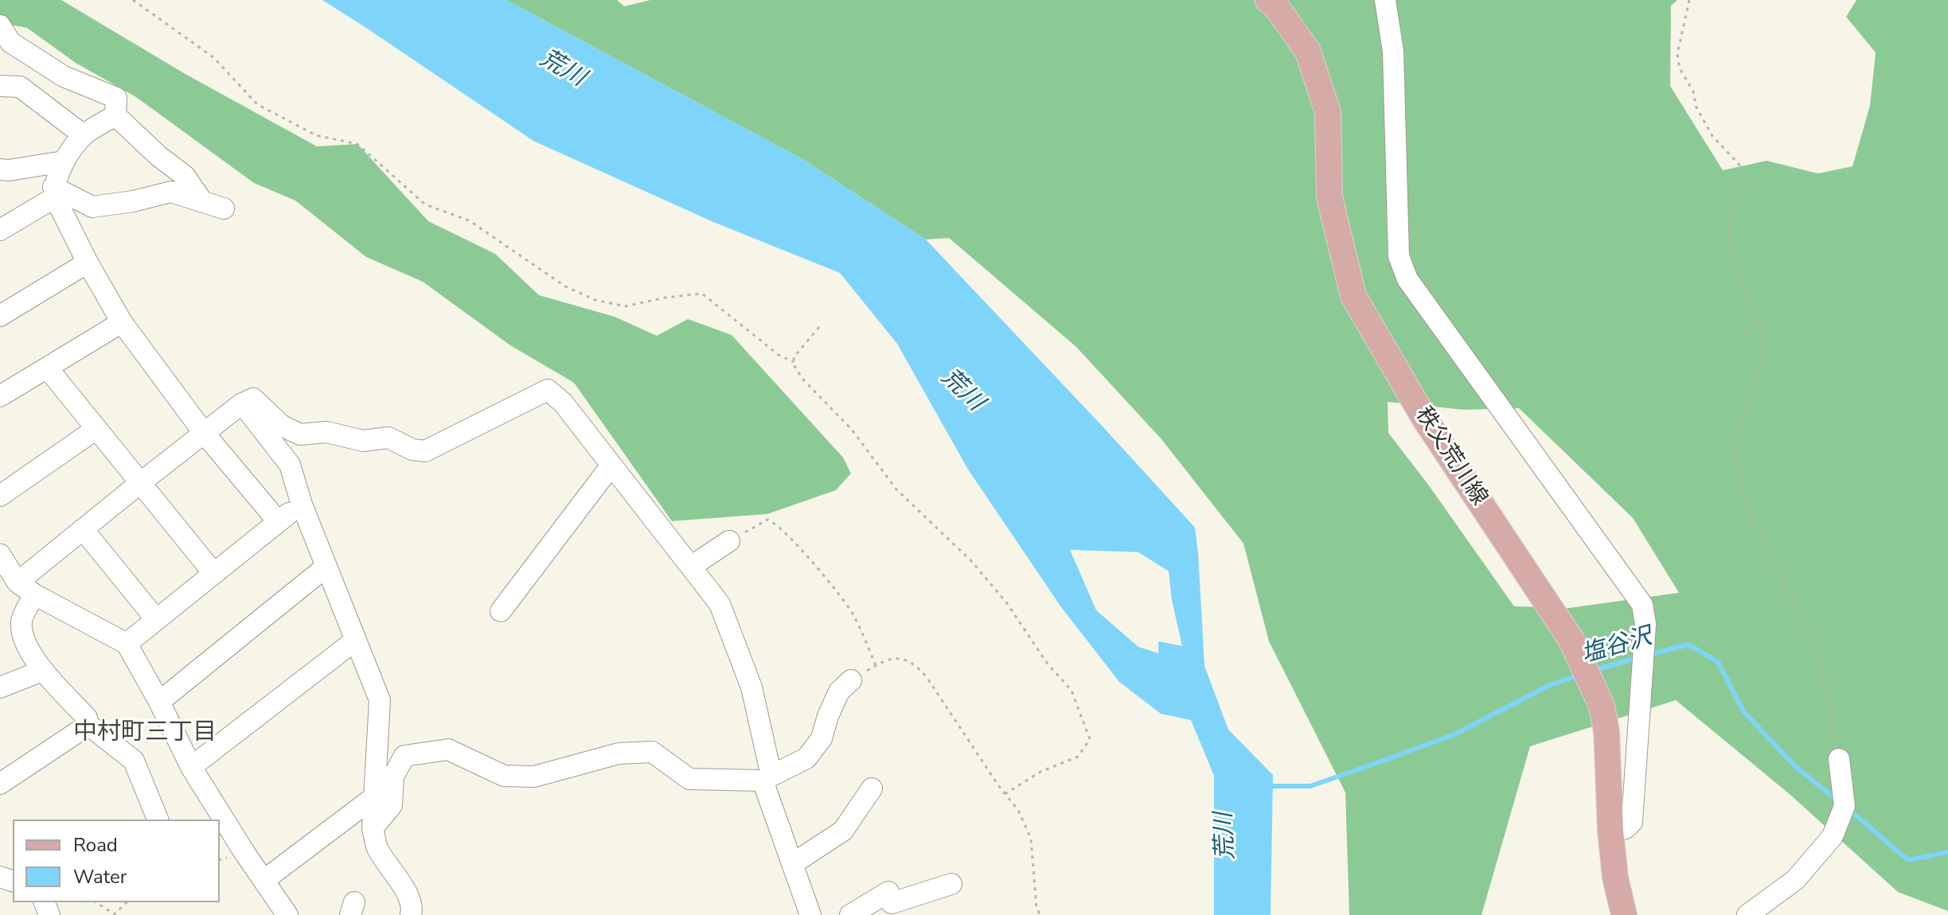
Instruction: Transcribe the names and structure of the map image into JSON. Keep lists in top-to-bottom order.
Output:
{
  "streets": {
    "main road": ["秩父荒川線"]
  },
  "districts": ["中村町三丁目"],
  "water": ["荒川", "塩谷沢"],
  "legend": ["Road", "Water"]
}
